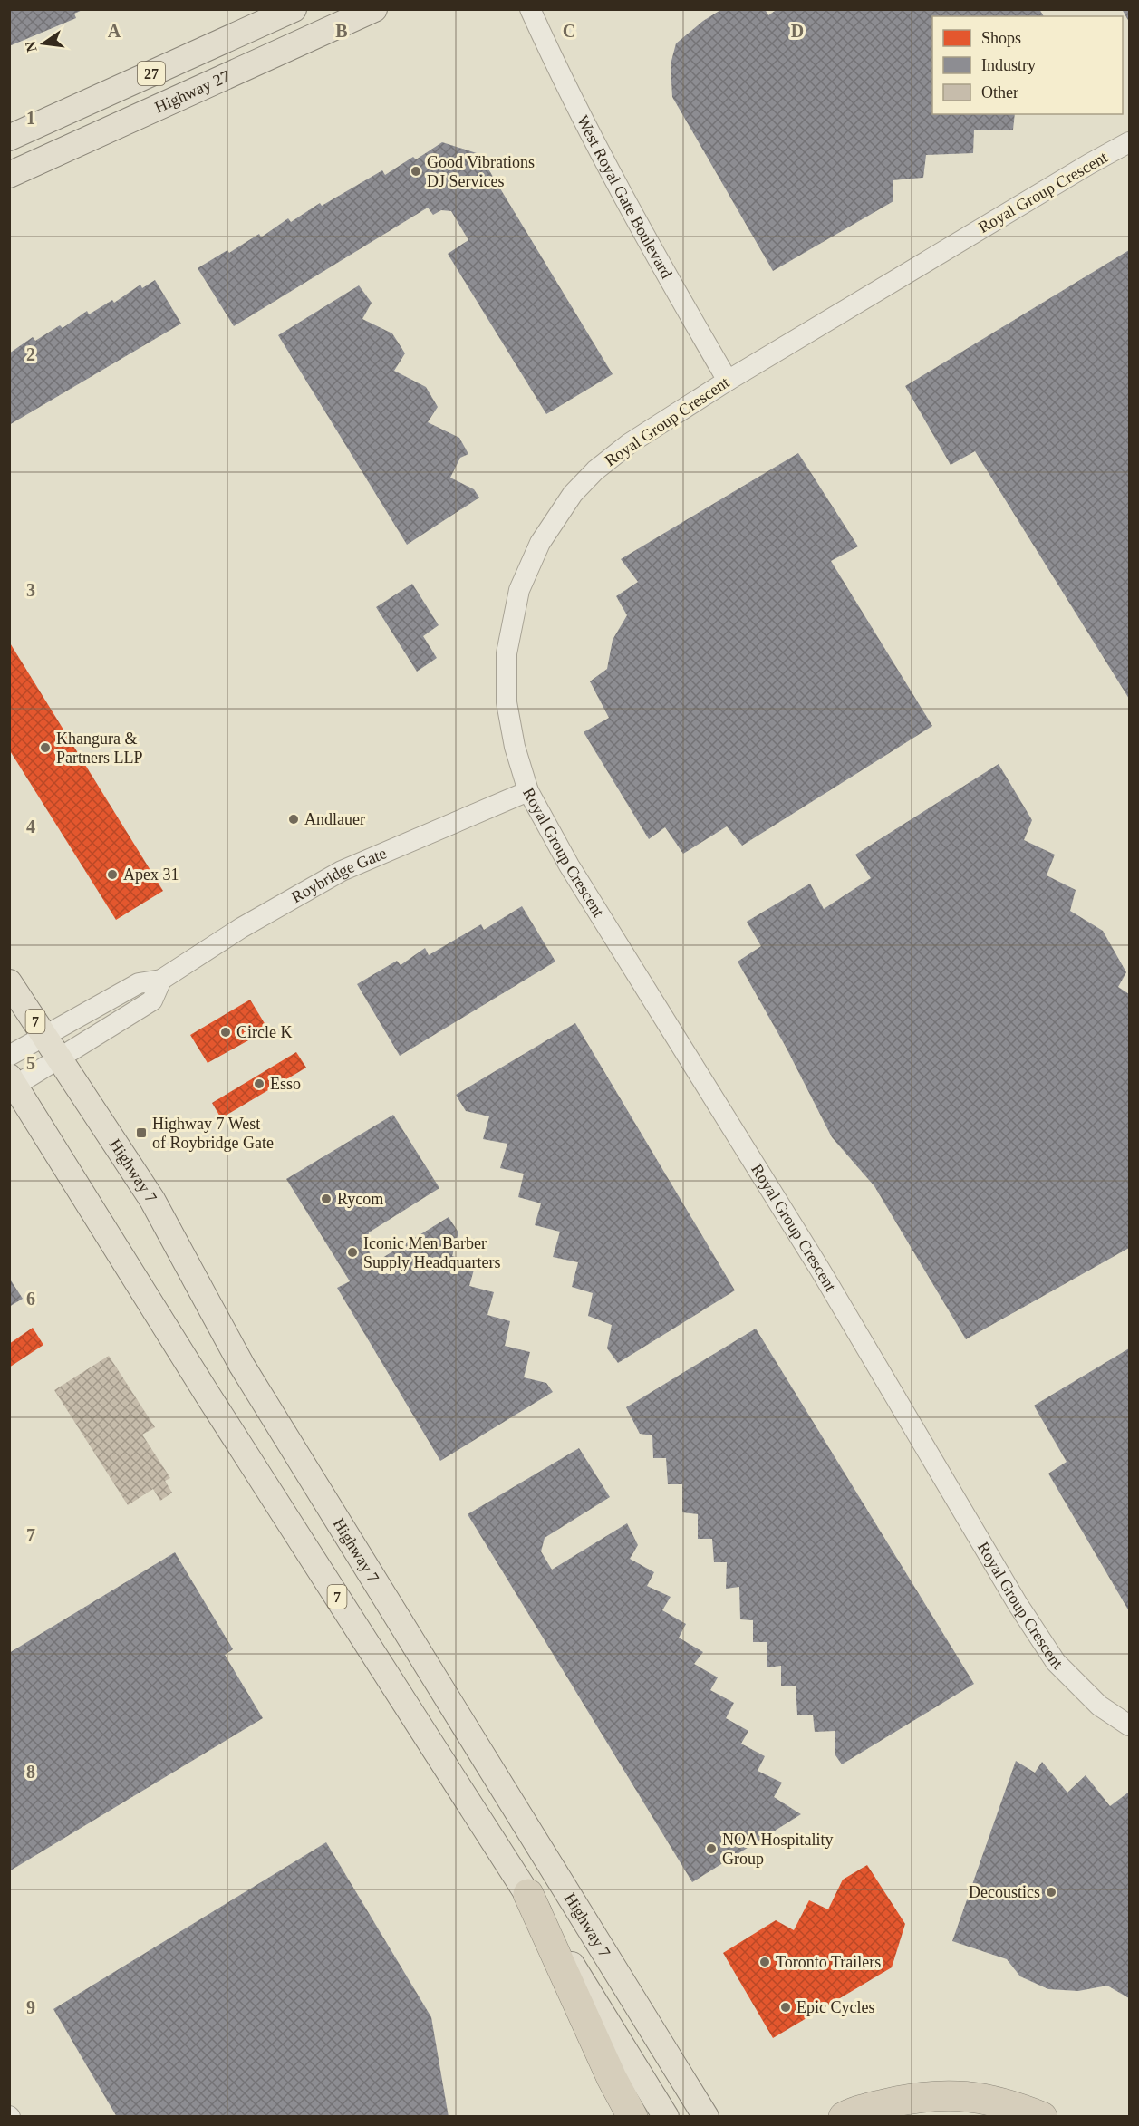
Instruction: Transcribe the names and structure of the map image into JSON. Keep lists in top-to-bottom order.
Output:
{
  "streets": {
    "main road": [
      "27",
      "Highway 27",
      "7",
      "Highway 7"
    ],
    "street": ["Royal Group Crescent", "West Royal Gate Boulevard", "Roybridge Gate"]
  },
  "crossings": [
    ["Royal Group Crescent", "West Royal Gate Boulevard"],
    ["Royal Group Crescent", "Roybridge Gate"],
    ["Roybridge Gate", "Highway 7"]
  ],
  "places": {
    "other": [
      "Good Vibrations DJ Services",
      "Khangura & Partners LLP",
      "Andlauer",
      "Apex 31",
      "Circle K",
      "Esso",
      "Rycom",
      "Iconic Men Barber Supply Headquarters",
      "NOA Hospitality Group",
      "Decoustics",
      "Toronto Trailers",
      "Epic Cycles"
    ],
    "transit": ["Highway 7 West of Roybridge Gate"]
  },
  "legend": ["Shops", "Industry", "Other"],
  "north": "left",
  "grid": {
    "columns": [
      "A",
      "B",
      "C",
      "D"
    ],
    "rows": [
      "1",
      "2",
      "3",
      "4",
      "5",
      "6",
      "7",
      "8",
      "9"
    ]
  }
}
